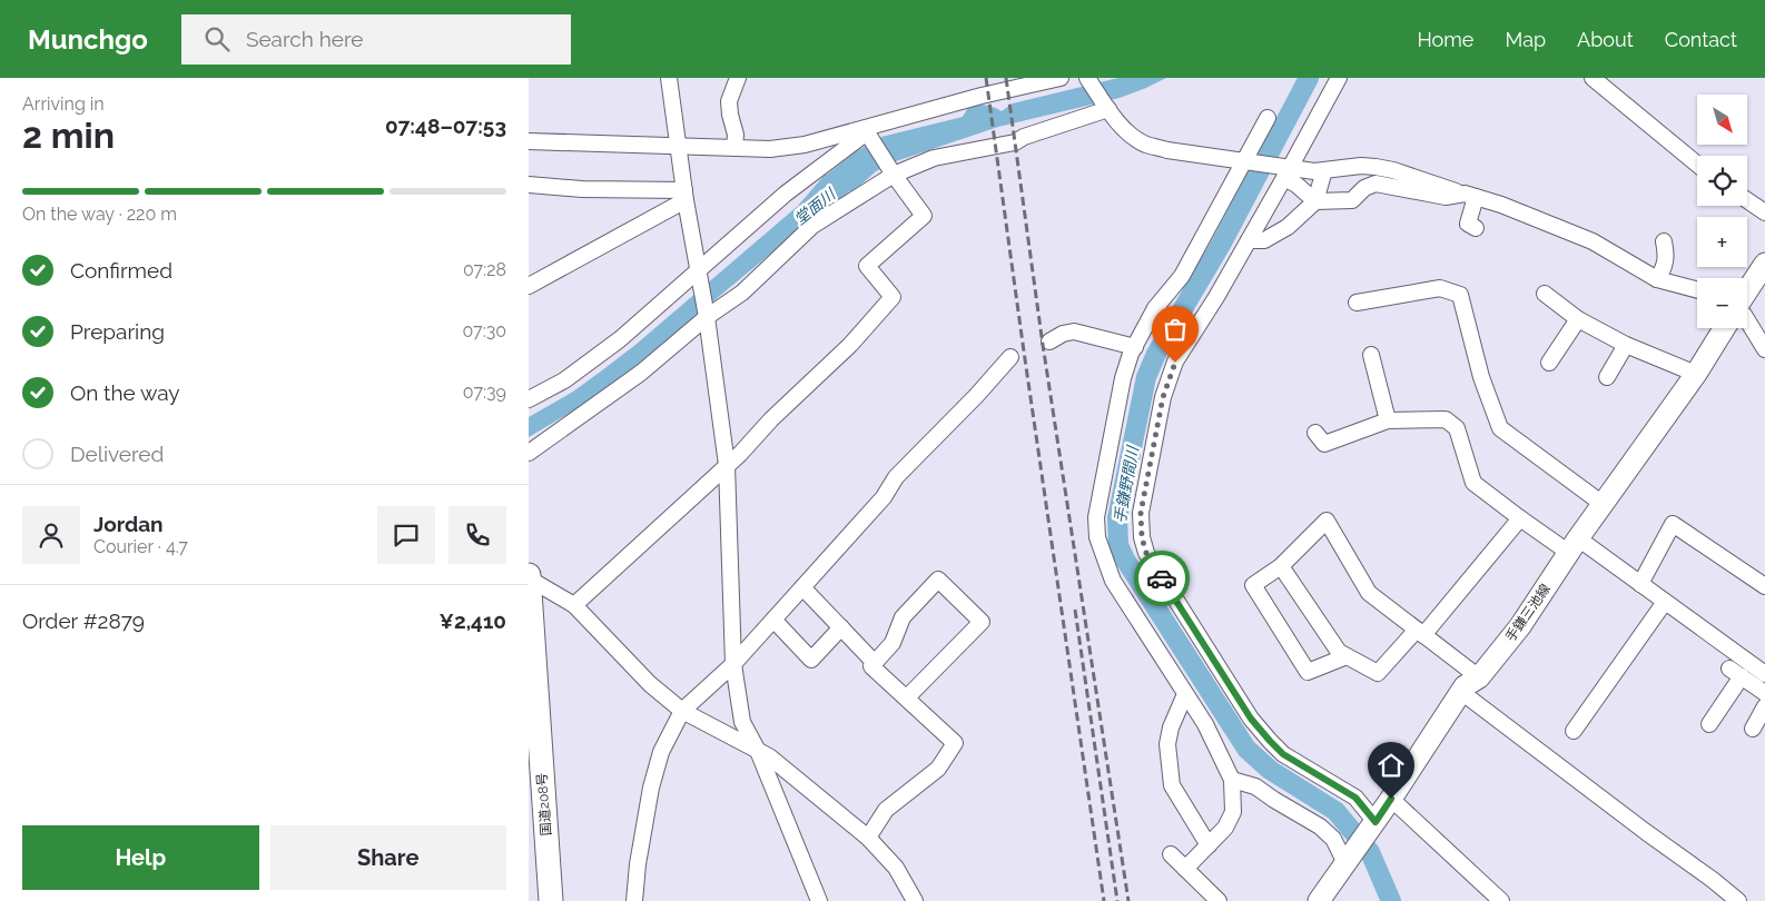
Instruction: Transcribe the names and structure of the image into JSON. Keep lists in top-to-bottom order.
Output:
{
  "streets": {
    "highway": ["国道208号"],
    "main road": ["手鎌三池線"]
  },
  "water": ["堂面川", "手鎌野間川"],
  "north": "bottom right",
  "page": {
    "header": "Munchgo",
    "search": "Search here",
    "nav": [
      "Home",
      "Map",
      "About",
      "Contact"
    ],
    "heading": ["2 min", "Arriving in", "07:48–07:53"],
    "panel": [
      "Jordan",
      "Courier · 4.7",
      "Order #2879",
      "¥2,410"
    ],
    "map_buttons": ["+", "−"],
    "bar": "On the way · 220 m",
    "list": [
      ["Confirmed", "07:28"],
      ["Preparing", "07:30"],
      ["On the way", "07:39"],
      "Delivered"
    ],
    "buttons": ["Help", "Share"]
  }
}
